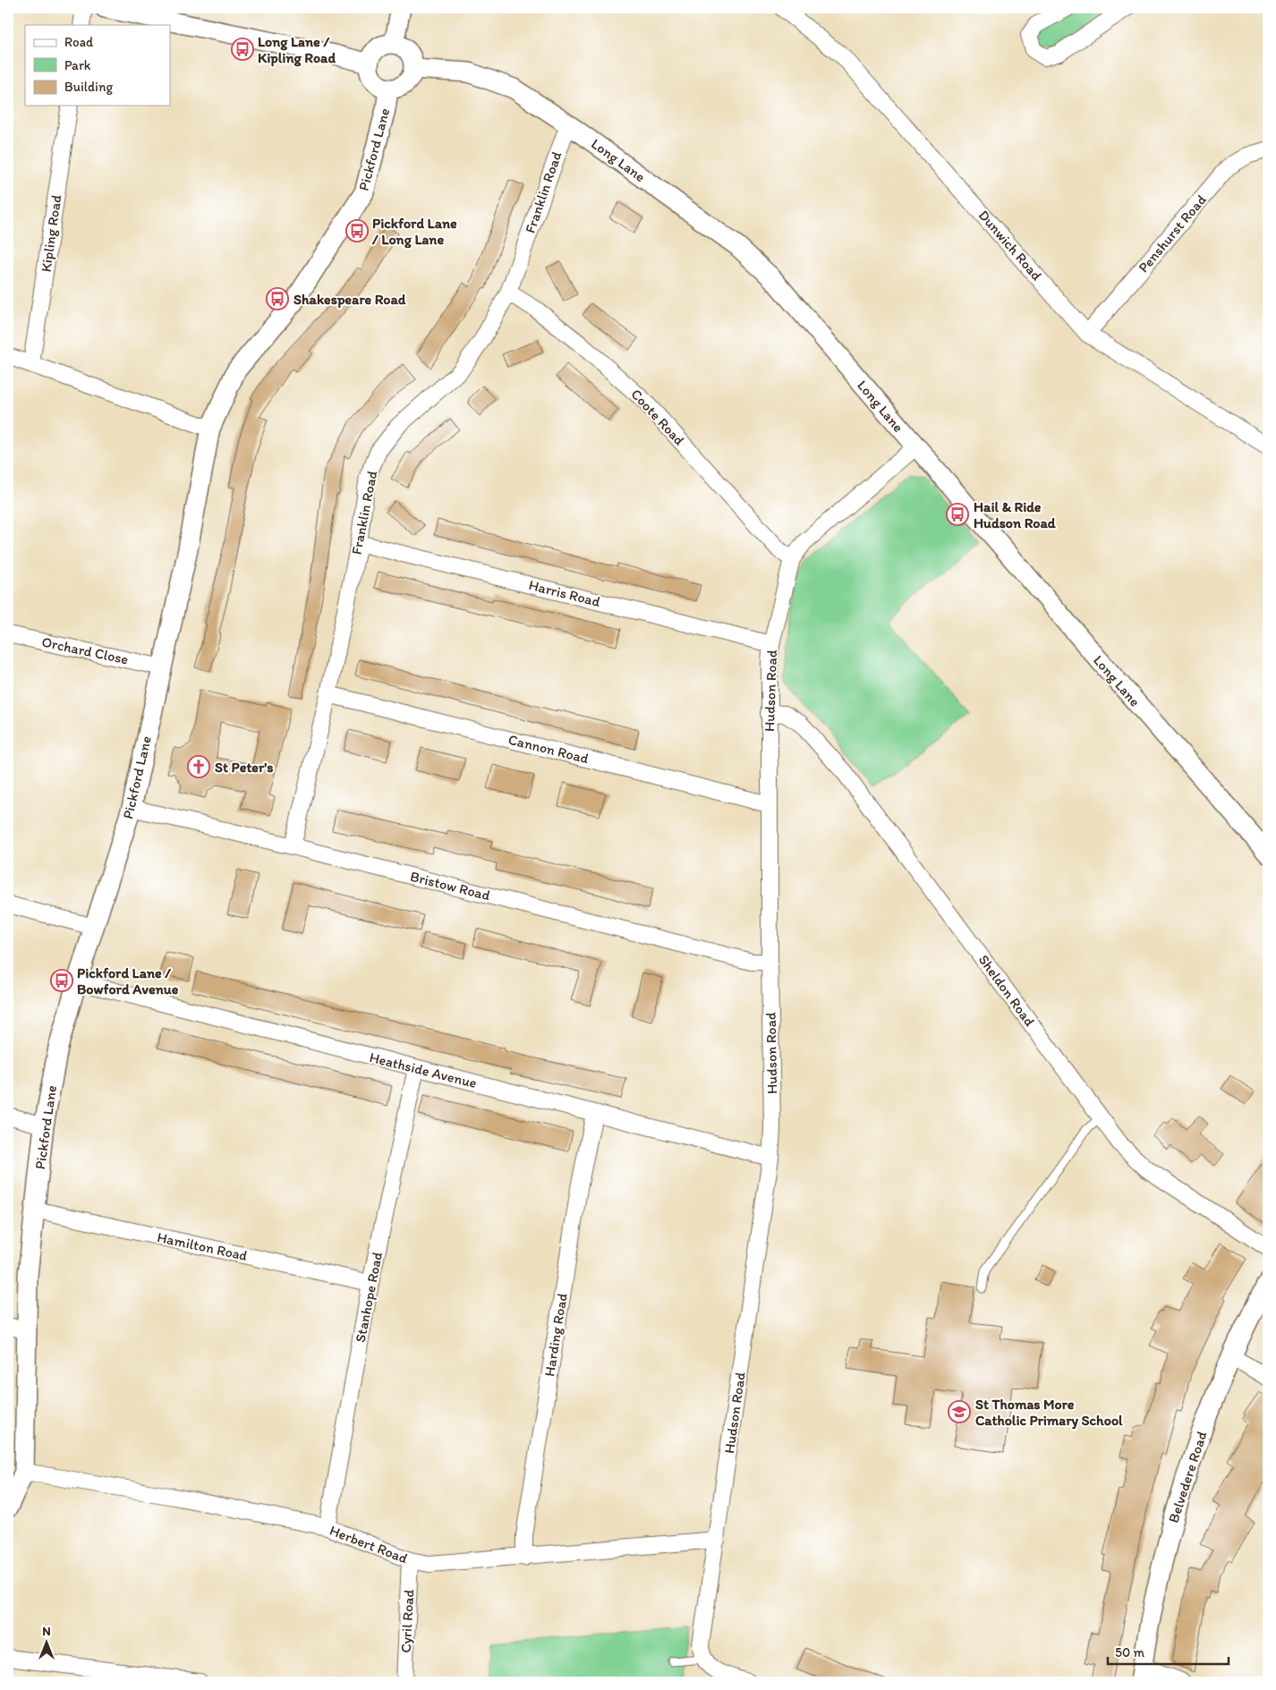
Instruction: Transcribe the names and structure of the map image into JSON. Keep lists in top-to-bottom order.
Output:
{
  "streets": {
    "street": [
      "Pickford Lane",
      "Long Lane",
      "Franklin Road",
      "Kipling Road",
      "Penshurst Road",
      "Dunwich Road",
      "Coote Road",
      "Harris Road",
      "Orchard Close",
      "Hudson Road",
      "Cannon Road",
      "Bristow Road",
      "Sheldon Road",
      "Heathside Avenue",
      "Hamilton Road",
      "Stanhope Road",
      "Harding Road",
      "Belvedere Road",
      "Herbert Road",
      "Cyril Road"
    ]
  },
  "crossings": [
    ["Pickford Lane", "Long Lane"],
    ["Pickford Lane", "Orchard Close"],
    ["Pickford Lane", "Bristow Road"],
    ["Pickford Lane", "Heathside Avenue"],
    ["Pickford Lane", "Hamilton Road"],
    ["Pickford Lane", "Herbert Road"],
    ["Long Lane", "Franklin Road"],
    ["Long Lane", "Hudson Road"],
    ["Franklin Road", "Coote Road"],
    ["Franklin Road", "Harris Road"],
    ["Franklin Road", "Cannon Road"],
    ["Franklin Road", "Bristow Road"],
    ["Penshurst Road", "Dunwich Road"],
    ["Coote Road", "Hudson Road"],
    ["Harris Road", "Hudson Road"],
    ["Hudson Road", "Cannon Road"],
    ["Hudson Road", "Bristow Road"],
    ["Hudson Road", "Sheldon Road"],
    ["Hudson Road", "Heathside Avenue"],
    ["Hudson Road", "Herbert Road"],
    ["Heathside Avenue", "Stanhope Road"],
    ["Heathside Avenue", "Harding Road"],
    ["Hamilton Road", "Stanhope Road"],
    ["Stanhope Road", "Herbert Road"],
    ["Harding Road", "Herbert Road"],
    ["Herbert Road", "Cyril Road"]
  ],
  "places": {
    "bus stop": [
      "Long Lane / Kipling Road",
      "Pickford Lane / Long Lane",
      "Shakespeare Road",
      "Hail & Ride Hudson Road",
      "Pickford Lane / Bowford Avenue"
    ],
    "church": ["St Peter's"],
    "school or university": ["St Thomas More Catholic Primary School"]
  },
  "legend": ["Road", "Park", "Building"],
  "scale_bar": "50 m",
  "north": "top"
}
